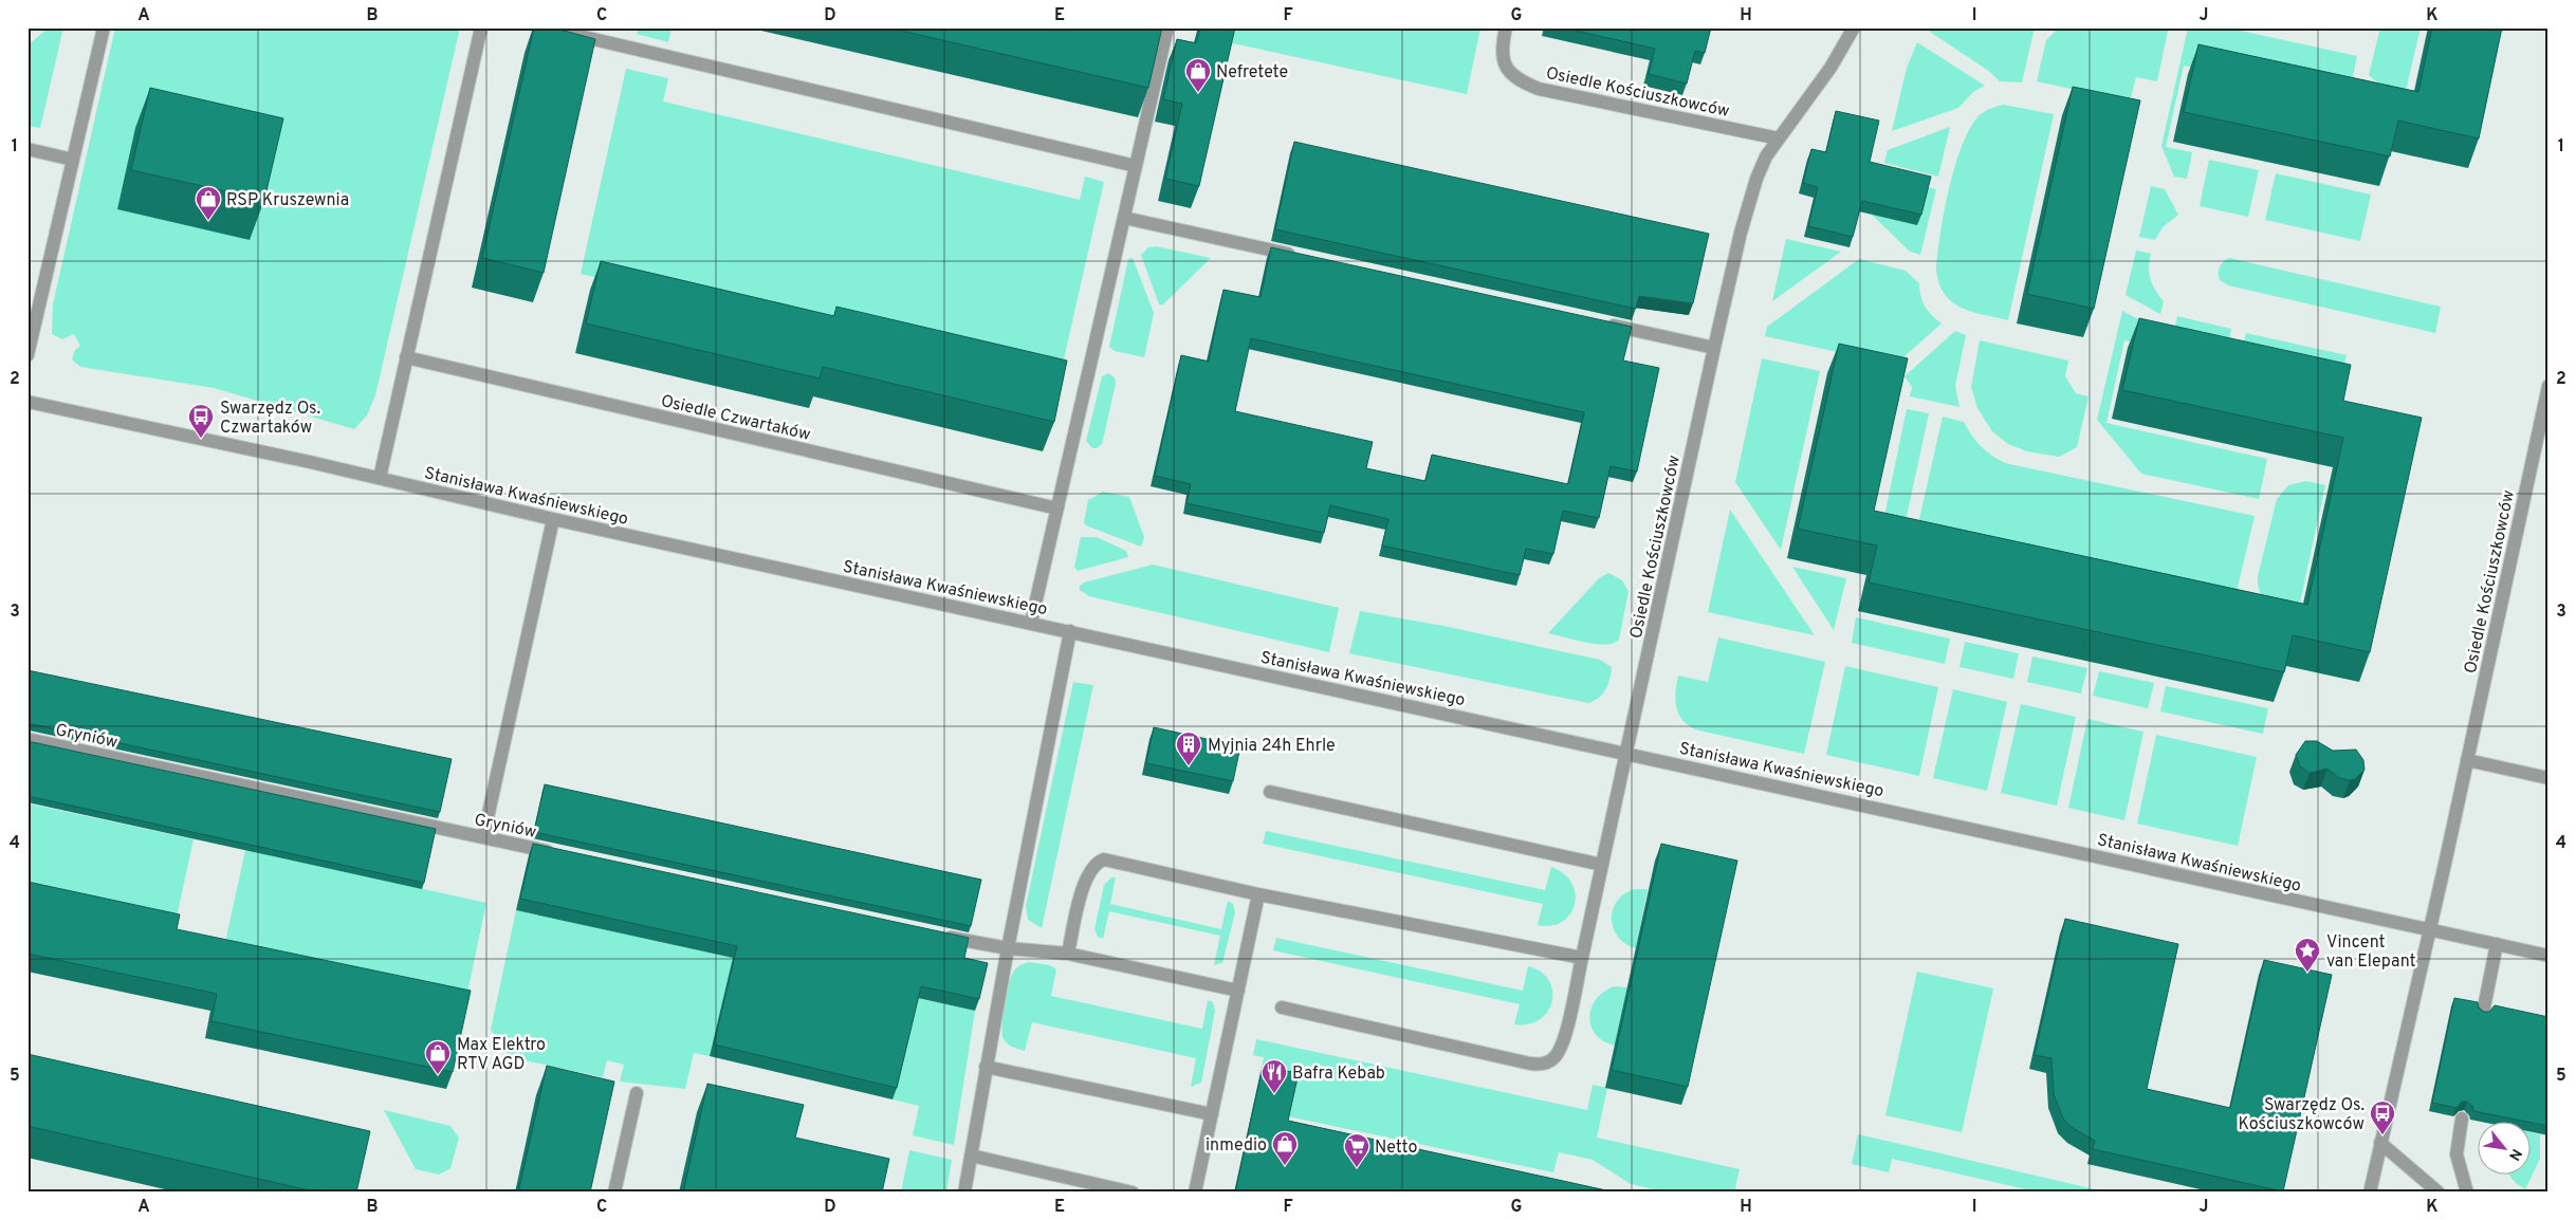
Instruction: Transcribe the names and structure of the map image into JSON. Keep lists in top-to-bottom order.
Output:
{
  "streets": {
    "street": [
      "Osiedle Kościuszkowców",
      "Osiedle Czwartaków",
      "Stanisława Kwaśniewskiego",
      "Gryniów"
    ]
  },
  "crossings": [
    ["Osiedle Kościuszkowców", "Stanisława Kwaśniewskiego"]
  ],
  "places": {
    "shop": [
      "Nefretete",
      "RSP Kruszewnia",
      "Max Elektro RTV AGD",
      "inmedio"
    ],
    "bus stop": ["Swarzędz Os. Czwartaków", "Swarzędz Os. Kościuszkowców"],
    "building": ["Myjnia 24h Ehrle"],
    "place": ["Vincent van Elepant"],
    "restaurant": ["Bafra Kebab"],
    "supermarket": ["Netto"]
  },
  "north": "bottom right",
  "grid": {
    "columns": [
      "A",
      "B",
      "C",
      "D",
      "E",
      "F",
      "G",
      "H",
      "I",
      "J",
      "K"
    ],
    "rows": [
      "1",
      "2",
      "3",
      "4",
      "5"
    ]
  }
}
